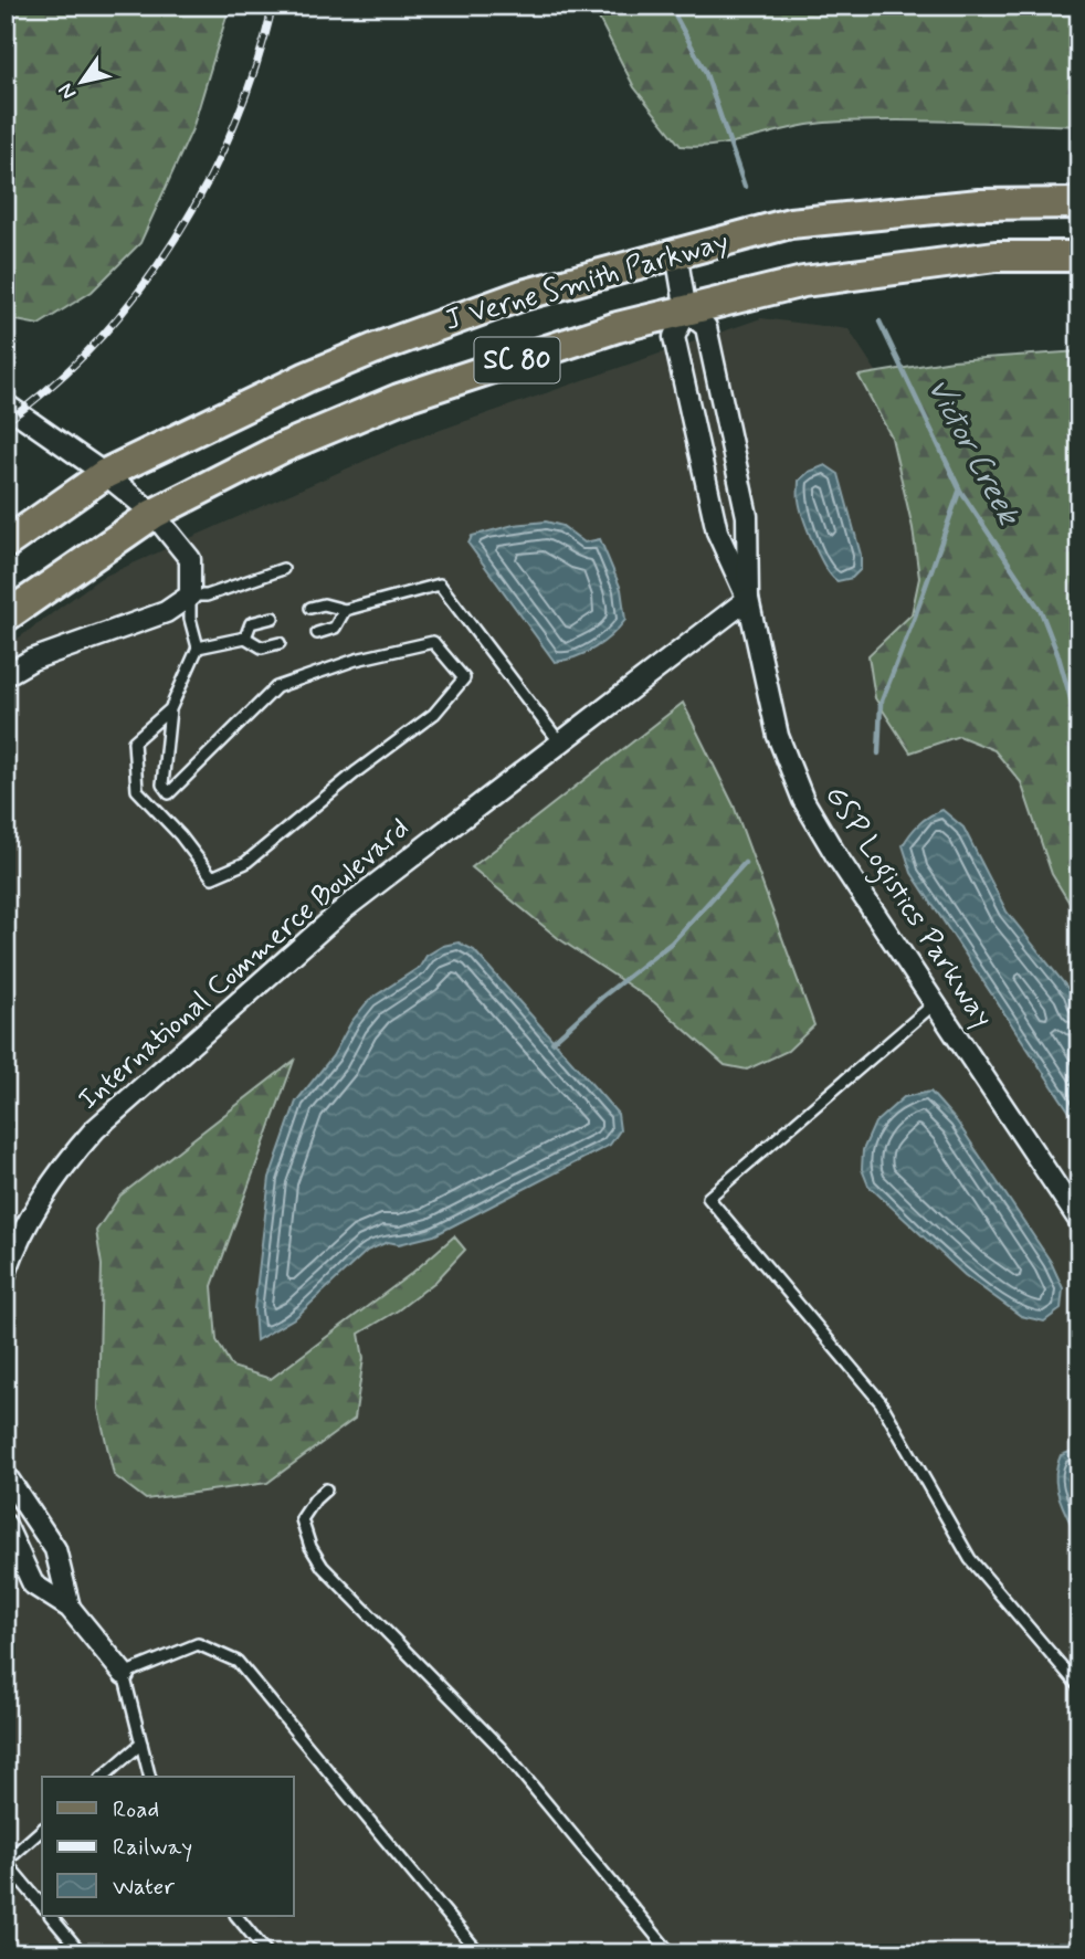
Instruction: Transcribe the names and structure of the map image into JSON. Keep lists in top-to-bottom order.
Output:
{
  "streets": {
    "main road": ["J Verne Smith Parkway", "SC 80"],
    "street": ["GSP Logistics Parkway", "International Commerce Boulevard"]
  },
  "crossings": [
    ["J Verne Smith Parkway", "GSP Logistics Parkway"],
    ["GSP Logistics Parkway", "International Commerce Boulevard"]
  ],
  "water": ["Victor Creek"],
  "legend": ["Road", "Railway", "Water"],
  "north": "bottom left"
}
